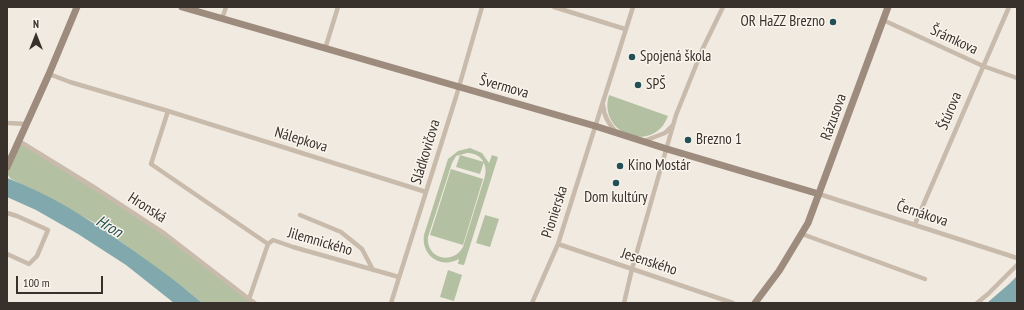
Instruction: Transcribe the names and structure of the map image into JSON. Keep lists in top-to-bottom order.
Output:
{
  "streets": {
    "street": [
      "Šrámkova",
      "Švermova",
      "Štúrova",
      "Rázusova",
      "Nálepkova",
      "Sládkovičova",
      "Hronská",
      "Pionierska",
      "Černákova",
      "Jilemnického",
      "Jesenského"
    ]
  },
  "crossings": [
    ["Šrámkova", "Štúrova"],
    ["Šrámkova", "Rázusova"],
    ["Švermova", "Rázusova"],
    ["Švermova", "Sládkovičova"],
    ["Švermova", "Pionierska"],
    ["Švermova", "Černákova"],
    ["Štúrova", "Černákova"],
    ["Rázusova", "Černákova"],
    ["Nálepkova", "Sládkovičova"],
    ["Sládkovičova", "Jilemnického"],
    ["Hronská", "Jilemnického"],
    ["Pionierska", "Jesenského"]
  ],
  "water": ["Hron"],
  "places": [
    "OR HaZZ Brezno",
    "Spojená škola",
    "SPŠ",
    "Brezno 1",
    "Kino Mostár",
    "Dom kultúry"
  ],
  "scale_bar": "100 m",
  "north": "top"
}
